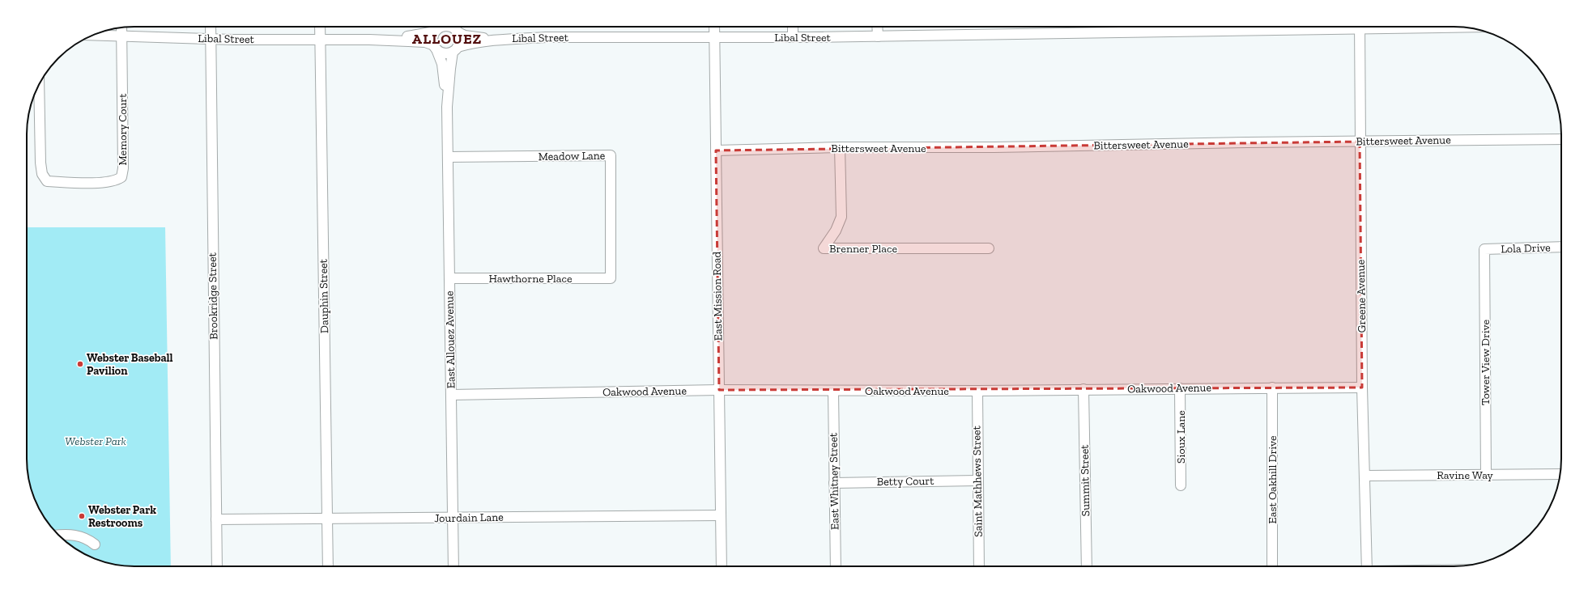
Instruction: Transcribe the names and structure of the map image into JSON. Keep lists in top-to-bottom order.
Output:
{
  "streets": {
    "street": [
      "Libal Street",
      "Memory Court",
      "Bittersweet Avenue",
      "Meadow Lane",
      "Brenner Place",
      "Lola Drive",
      "Hawthorne Place",
      "Brookridge Street",
      "Dauphin Street",
      "East Mission Road",
      "Greene Avenue",
      "East Allouez Avenue",
      "Tower View Drive",
      "Oakwood Avenue",
      "Sioux Lane",
      "Ravine Way",
      "East Oakhill Drive",
      "Summit Street",
      "East Whitney Street",
      "Betty Court",
      "Saint Mathhews Street",
      "Jourdain Lane"
    ]
  },
  "crossings": [
    ["Libal Street", "Memory Court"],
    ["Libal Street", "Brookridge Street"],
    ["Libal Street", "Dauphin Street"],
    ["Libal Street", "East Mission Road"],
    ["Libal Street", "East Allouez Avenue"],
    ["Bittersweet Avenue", "Brenner Place"],
    ["Bittersweet Avenue", "East Mission Road"],
    ["Bittersweet Avenue", "Greene Avenue"],
    ["Meadow Lane", "Hawthorne Place"],
    ["Meadow Lane", "East Allouez Avenue"],
    ["Lola Drive", "Tower View Drive"],
    ["Hawthorne Place", "East Allouez Avenue"],
    ["Brookridge Street", "Jourdain Lane"],
    ["Dauphin Street", "Jourdain Lane"],
    ["East Mission Road", "Oakwood Avenue"],
    ["East Mission Road", "Jourdain Lane"],
    ["Greene Avenue", "Oakwood Avenue"],
    ["Greene Avenue", "Ravine Way"],
    ["East Allouez Avenue", "Oakwood Avenue"],
    ["East Allouez Avenue", "Jourdain Lane"],
    ["Tower View Drive", "Ravine Way"],
    ["Oakwood Avenue", "Sioux Lane"],
    ["Oakwood Avenue", "East Oakhill Drive"],
    ["Oakwood Avenue", "Summit Street"],
    ["Oakwood Avenue", "East Whitney Street"],
    ["Oakwood Avenue", "Saint Mathhews Street"],
    ["East Whitney Street", "Betty Court"],
    ["Betty Court", "Saint Mathhews Street"]
  ],
  "districts": ["ALLOUEZ"],
  "parks": ["Webster Park"],
  "places": ["Webster Baseball Pavilion", "Webster Park Restrooms"]
}
